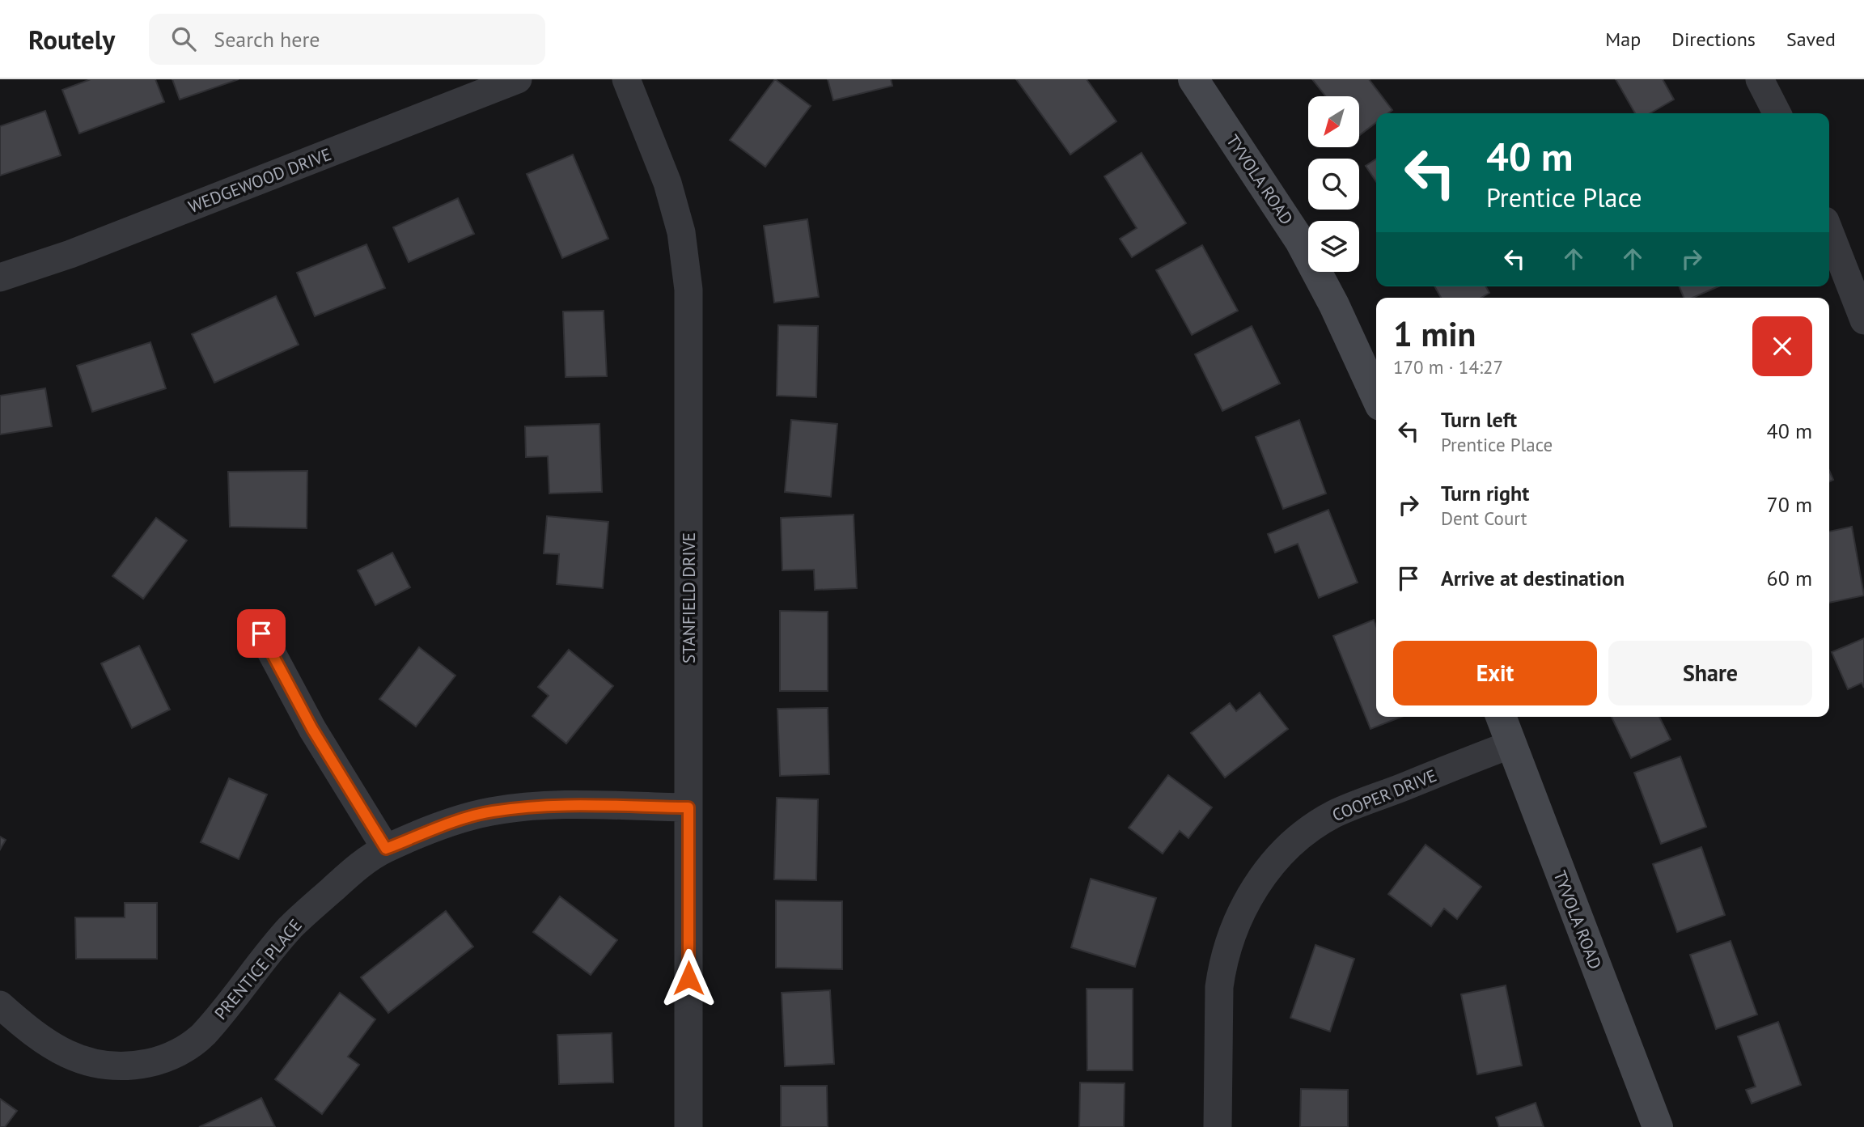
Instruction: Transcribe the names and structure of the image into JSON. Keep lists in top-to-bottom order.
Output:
{
  "streets": {
    "main road": ["TYVOLA ROAD"],
    "street": [
      "WEDGEWOOD DRIVE",
      "STANFIELD DRIVE",
      "COOPER DRIVE",
      "PRENTICE PLACE"
    ]
  },
  "crossings": [
    ["TYVOLA ROAD", "COOPER DRIVE"],
    ["STANFIELD DRIVE", "PRENTICE PLACE"]
  ],
  "north": "bottom left",
  "page": {
    "header": "Routely",
    "search": "Search here",
    "nav": ["Map", "Directions", "Saved"],
    "turn": ["40 m", "Prentice Place"],
    "heading": ["1 min", "170 m · 14:27"],
    "list": [
      {
        "name": "Turn left",
        "note": "Prentice Place",
        "value": "40 m"
      },
      {
        "name": "Turn right",
        "note": "Dent Court",
        "value": "70 m"
      },
      {
        "name": "Arrive at destination",
        "value": "60 m"
      }
    ],
    "buttons": ["Exit", "Share"]
  }
}
